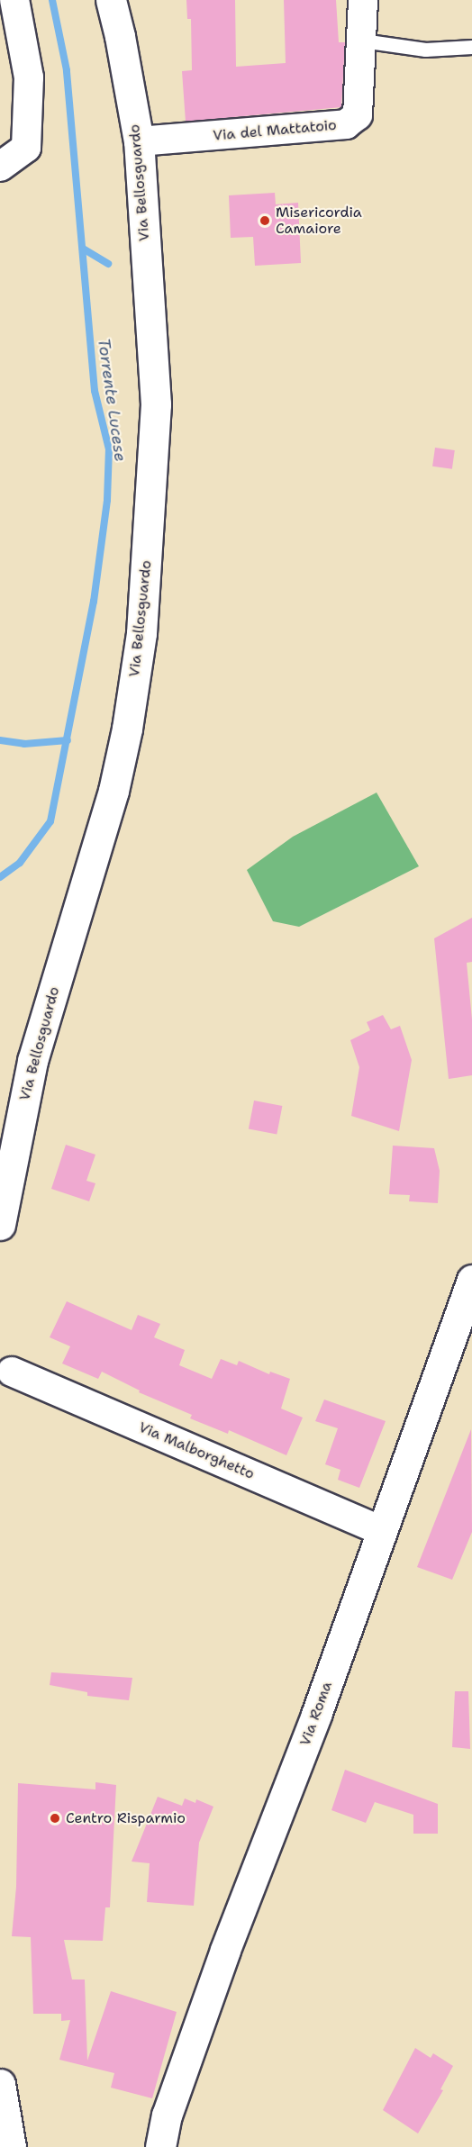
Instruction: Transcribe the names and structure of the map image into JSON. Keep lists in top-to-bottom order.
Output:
{
  "streets": {
    "main road": ["Via Bellosguardo", "Via Roma"],
    "street": ["Via del Mattatoio", "Via Malborghetto"]
  },
  "crossings": [
    ["Via del Mattatoio", "Via Bellosguardo"],
    ["Via Malborghetto", "Via Roma"]
  ],
  "water": ["Torrente Lucese"],
  "places": ["Misericordia Camaiore", "Centro Risparmio"]
}
